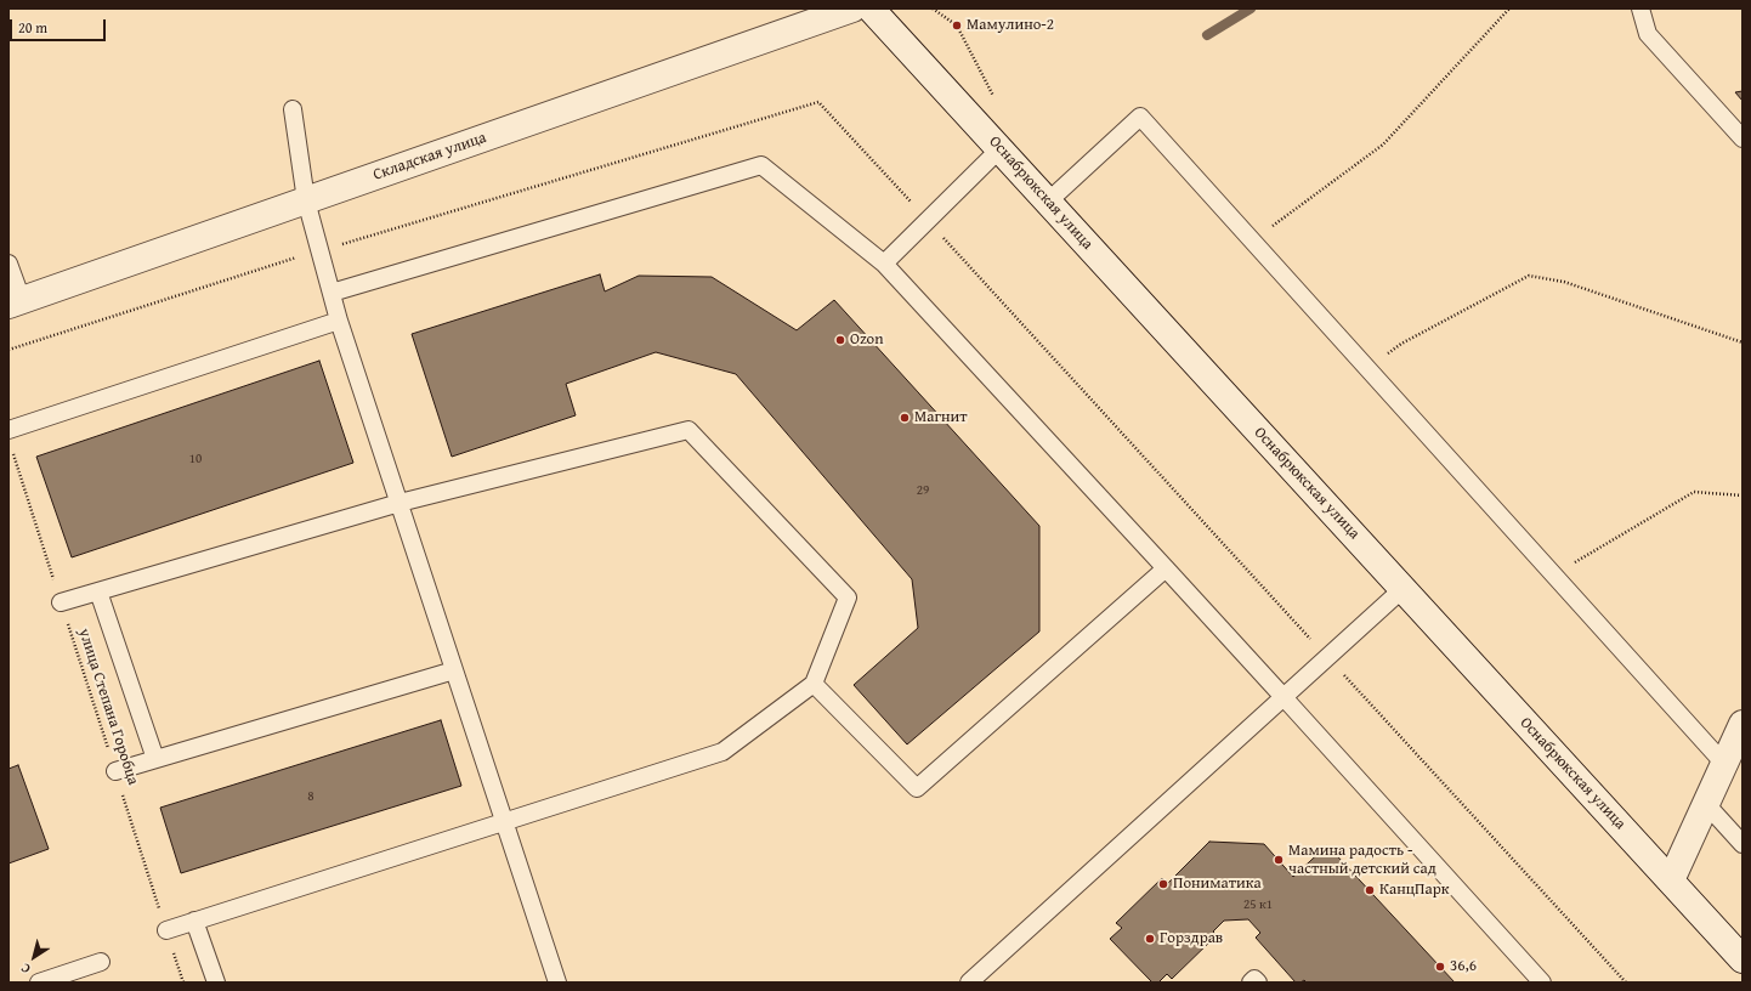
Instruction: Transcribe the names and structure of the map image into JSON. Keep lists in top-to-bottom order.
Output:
{
  "streets": {
    "street": ["Складская улица", "Оснабрюкская улица"],
    "path": ["улица Степана Горобца"]
  },
  "places": [
    "Мамулино-2",
    "Ozon",
    "Магнит",
    "Мамина радость - частный детский сад",
    "Пониматика",
    "КанцПарк",
    "Горздрав",
    "36,6"
  ],
  "house_numbers": [
    "10",
    "29",
    "8",
    "25 к1"
  ],
  "scale_bar": "20 m",
  "north": "bottom left"
}
